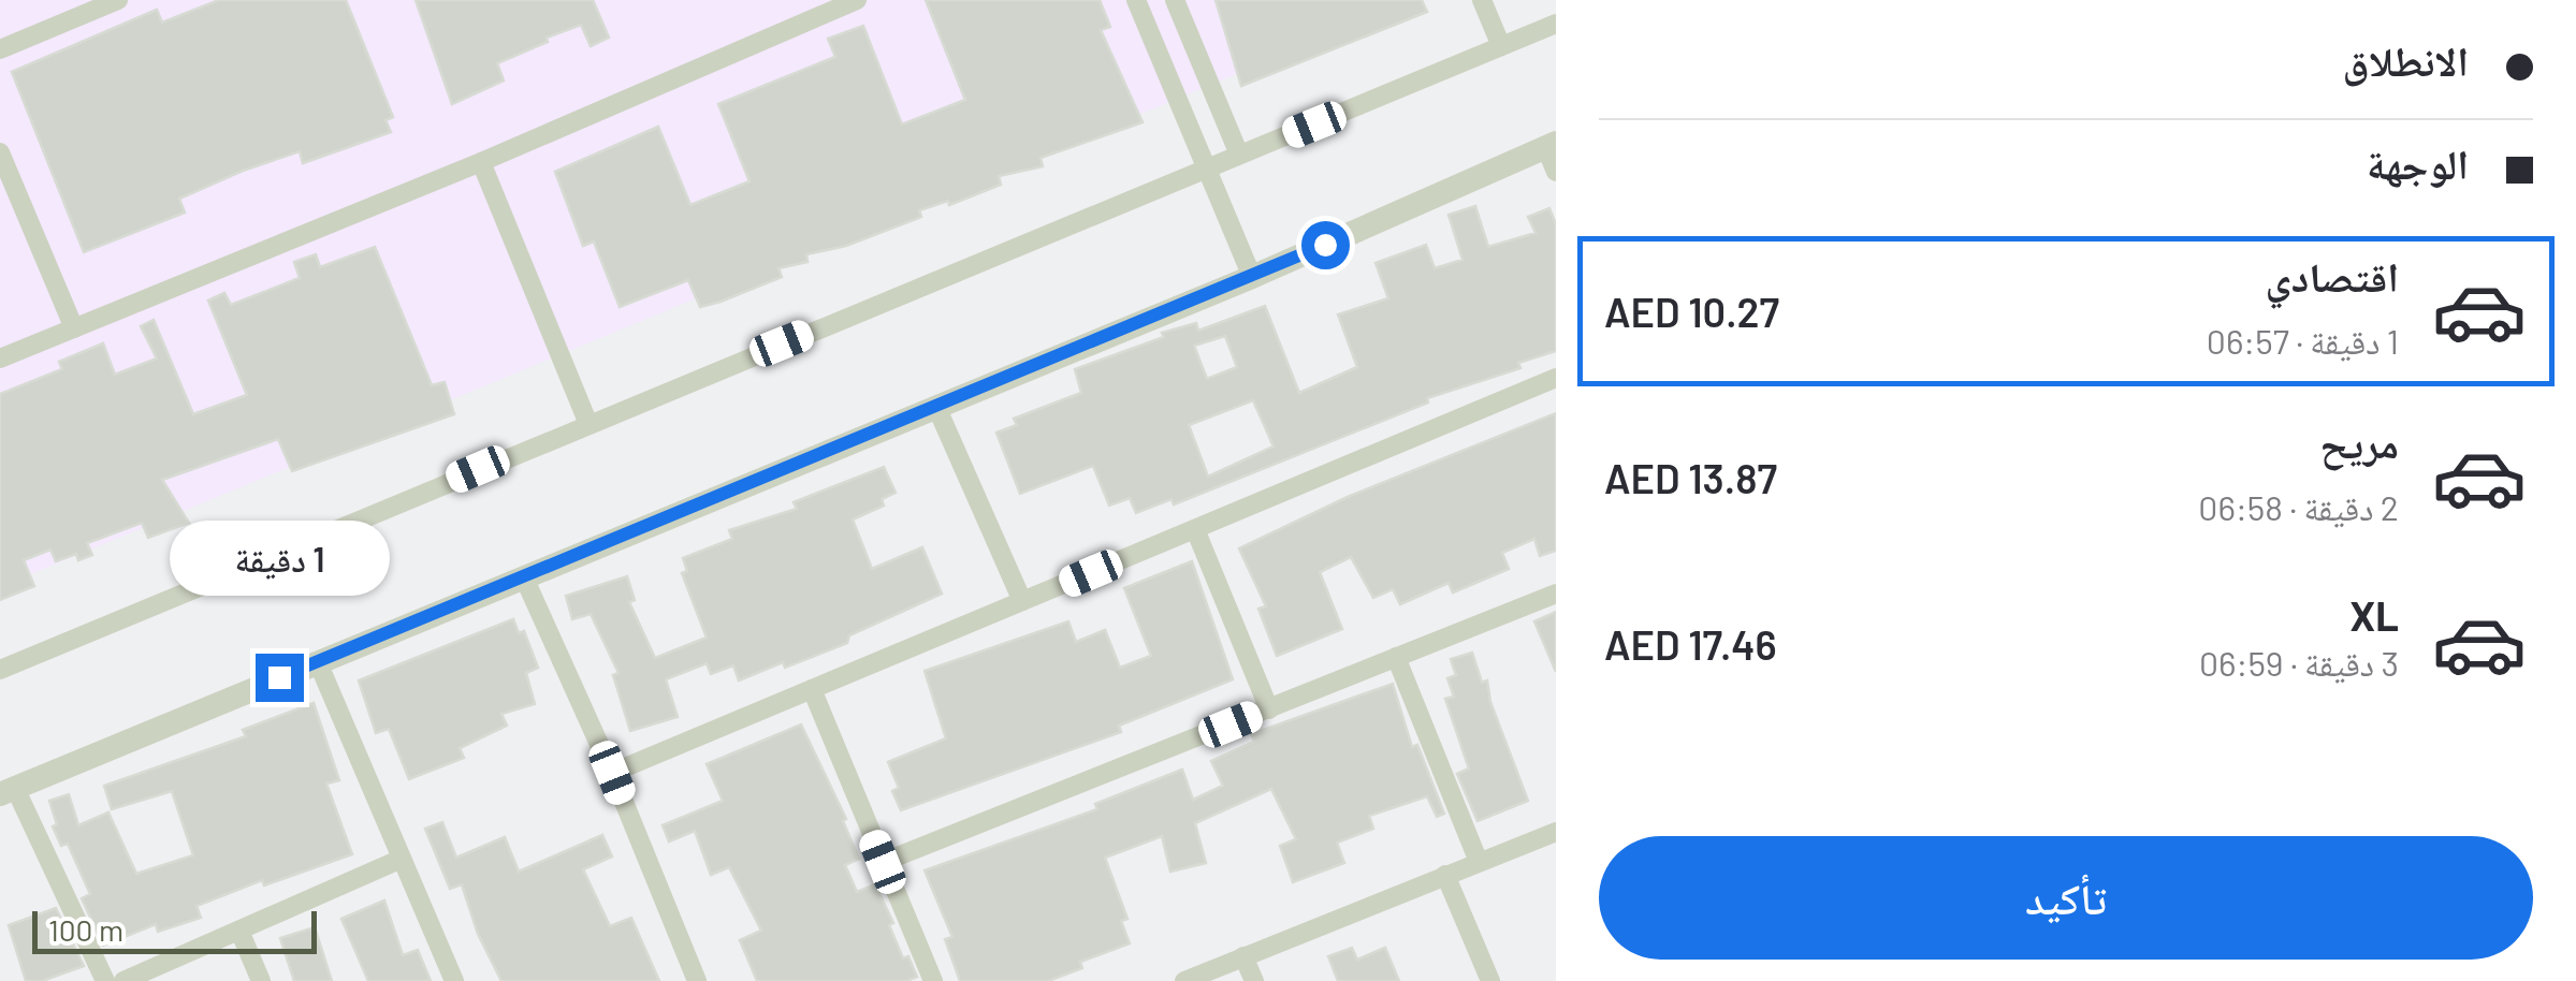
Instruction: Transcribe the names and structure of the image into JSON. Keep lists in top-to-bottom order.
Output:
{
  "scale_bar": "100 m",
  "page": {
    "banner": ["الانطلاق", "الوجهة"],
    "list": [
      {
        "name": "اقتصادي",
        "note": "1 دقيقة · 06:57",
        "value": "AED 10.27"
      },
      {
        "name": "مريح",
        "note": "2 دقيقة · 06:58",
        "value": "AED 13.87"
      },
      {
        "name": "XL",
        "note": "3 دقيقة · 06:59",
        "value": "AED 17.46"
      }
    ],
    "bubble": "1 دقيقة",
    "buttons": "تأكيد",
    "scale": "100 m"
  }
}
